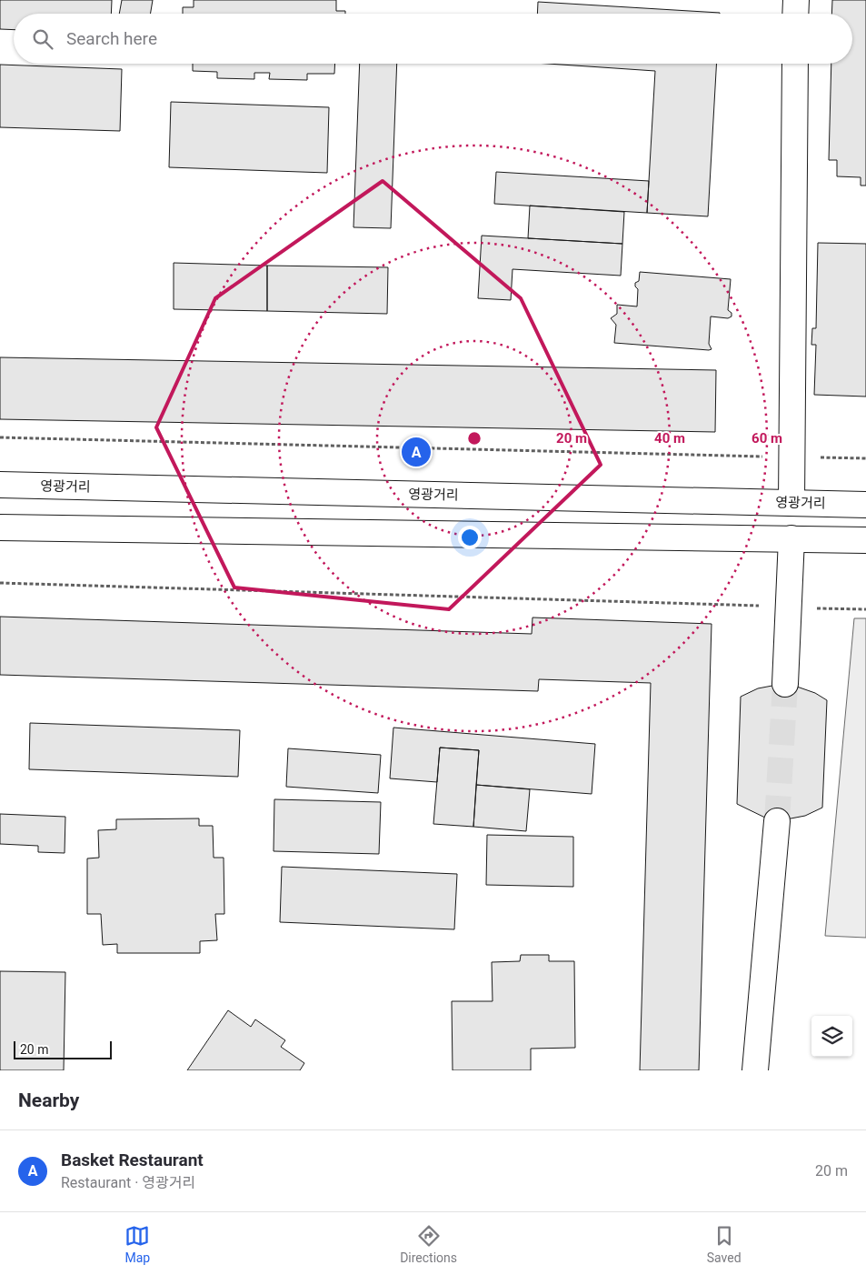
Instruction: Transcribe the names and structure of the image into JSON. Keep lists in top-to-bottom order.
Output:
{
  "streets": {
    "main road": ["영광거리"]
  },
  "scale_bar": "20 m",
  "page": {
    "search": "Search here",
    "pins": "A",
    "scale": "20 m",
    "heading": "Nearby",
    "list": [
      {
        "mark": "A",
        "name": "Basket Restaurant",
        "note": "Restaurant · 영광거리",
        "value": "20 m"
      }
    ],
    "nav": ["Map", "Directions", "Saved"]
  },
  "rings": ["20 m", "40 m", "60 m"]
}
